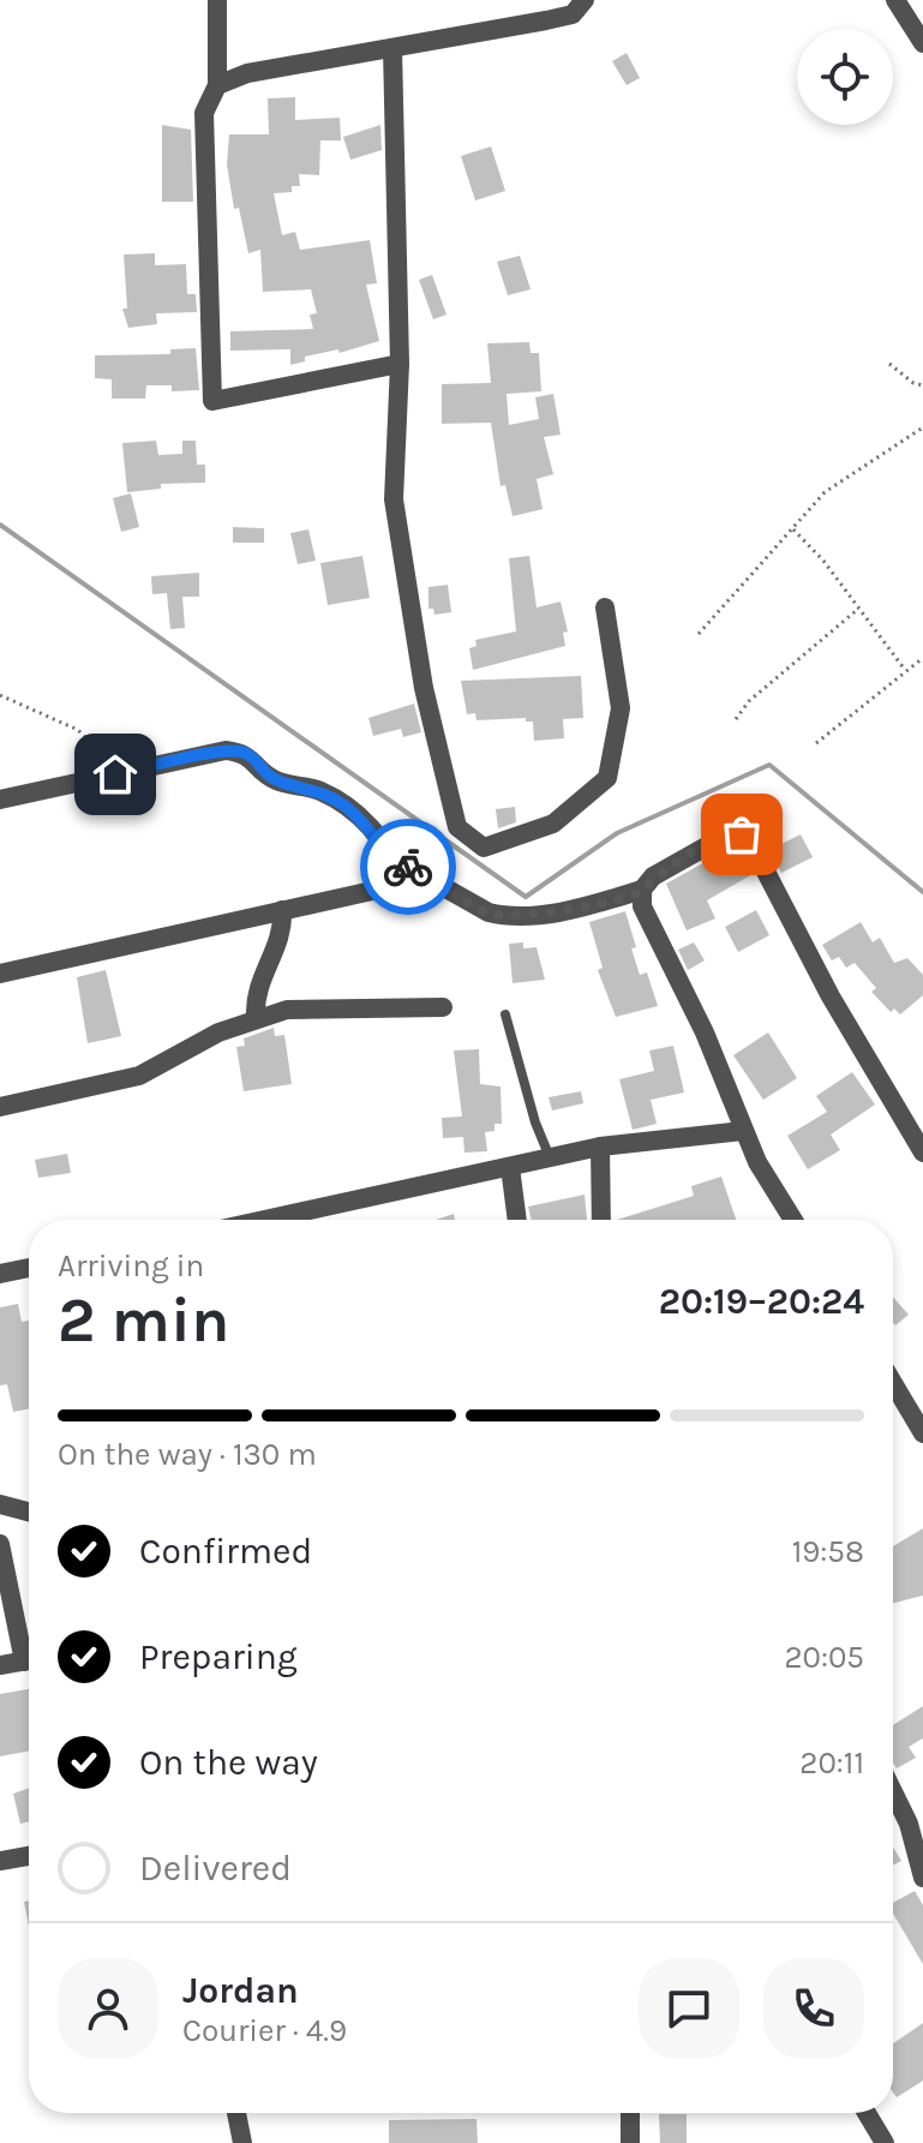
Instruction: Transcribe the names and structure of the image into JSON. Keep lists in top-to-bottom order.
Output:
{
  "page": {
    "heading": ["2 min", "Arriving in", "20:19–20:24"],
    "panel": ["Jordan", "Courier · 4.9"],
    "bar": "On the way · 130 m",
    "list": [
      ["Confirmed", "19:58"],
      ["Preparing", "20:05"],
      ["On the way", "20:11"],
      "Delivered"
    ]
  }
}
